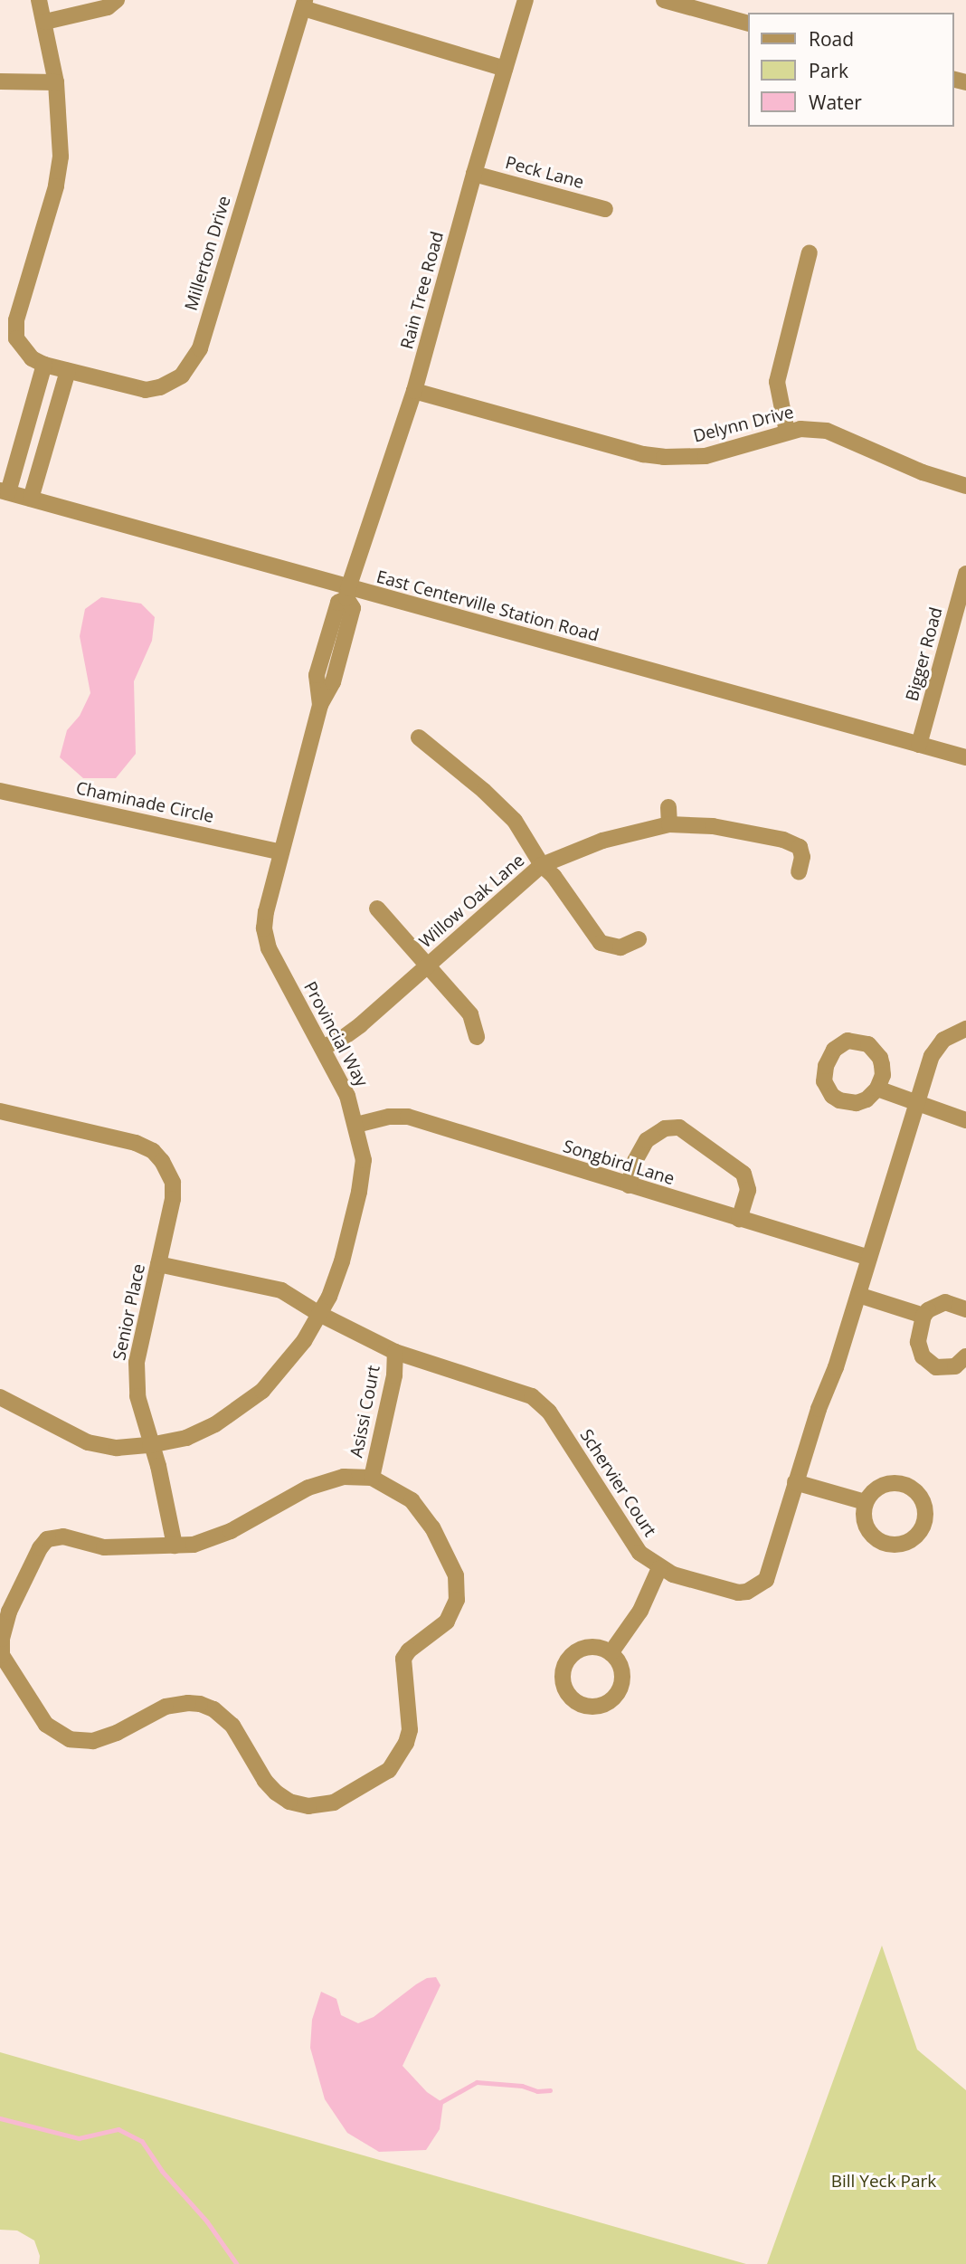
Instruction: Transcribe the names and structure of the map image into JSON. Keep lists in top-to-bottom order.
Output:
{
  "streets": {
    "street": [
      "Peck Lane",
      "Millerton Drive",
      "Rain Tree Road",
      "Delynn Drive",
      "East Centerville Station Road",
      "Bigger Road",
      "Chaminade Circle",
      "Willow Oak Lane",
      "Provincial Way",
      "Songbird Lane",
      "Senior Place",
      "Asissi Court",
      "Schervier Court"
    ]
  },
  "crossings": [
    ["Peck Lane", "Rain Tree Road"],
    ["Rain Tree Road", "Delynn Drive"],
    ["Rain Tree Road", "East Centerville Station Road"],
    ["Rain Tree Road", "Provincial Way"],
    ["East Centerville Station Road", "Bigger Road"],
    ["East Centerville Station Road", "Provincial Way"],
    ["Chaminade Circle", "Provincial Way"],
    ["Willow Oak Lane", "Provincial Way"],
    ["Provincial Way", "Songbird Lane"],
    ["Provincial Way", "Senior Place"],
    ["Provincial Way", "Schervier Court"],
    ["Songbird Lane", "Schervier Court"],
    ["Senior Place", "Schervier Court"],
    ["Asissi Court", "Schervier Court"]
  ],
  "parks": ["Bill Yeck Park"],
  "legend": ["Road", "Park", "Water"]
}
